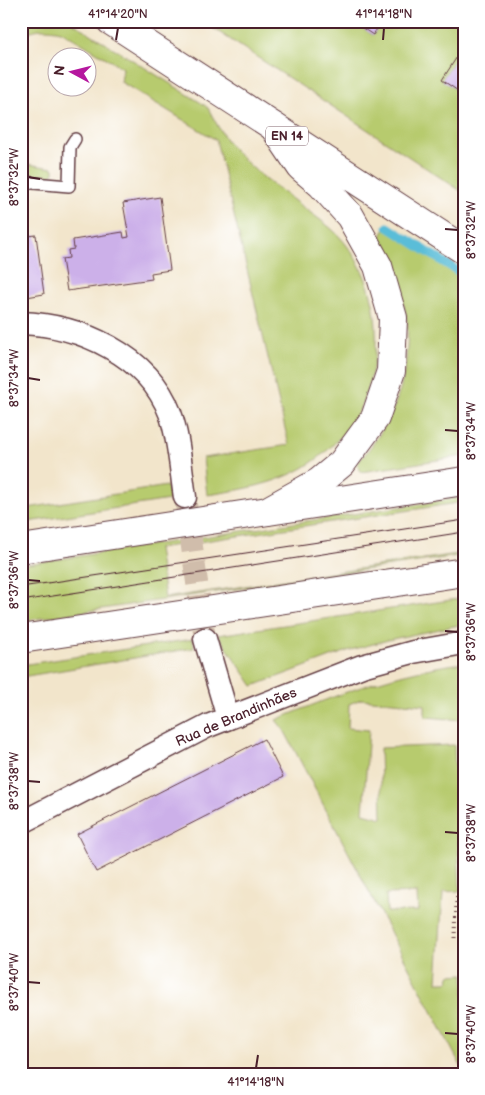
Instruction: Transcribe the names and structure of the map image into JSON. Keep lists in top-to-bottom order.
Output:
{
  "streets": {
    "main road": ["EN 14"],
    "street": ["Rua de Brandinhães"]
  },
  "north": "left",
  "coordinates": [
    "41°14'20\"N",
    "41°14'18\"N",
    "8°37'32\"W",
    "8°37'34\"W",
    "8°37'36\"W",
    "8°37'38\"W",
    "8°37'40\"W"
  ]
}
